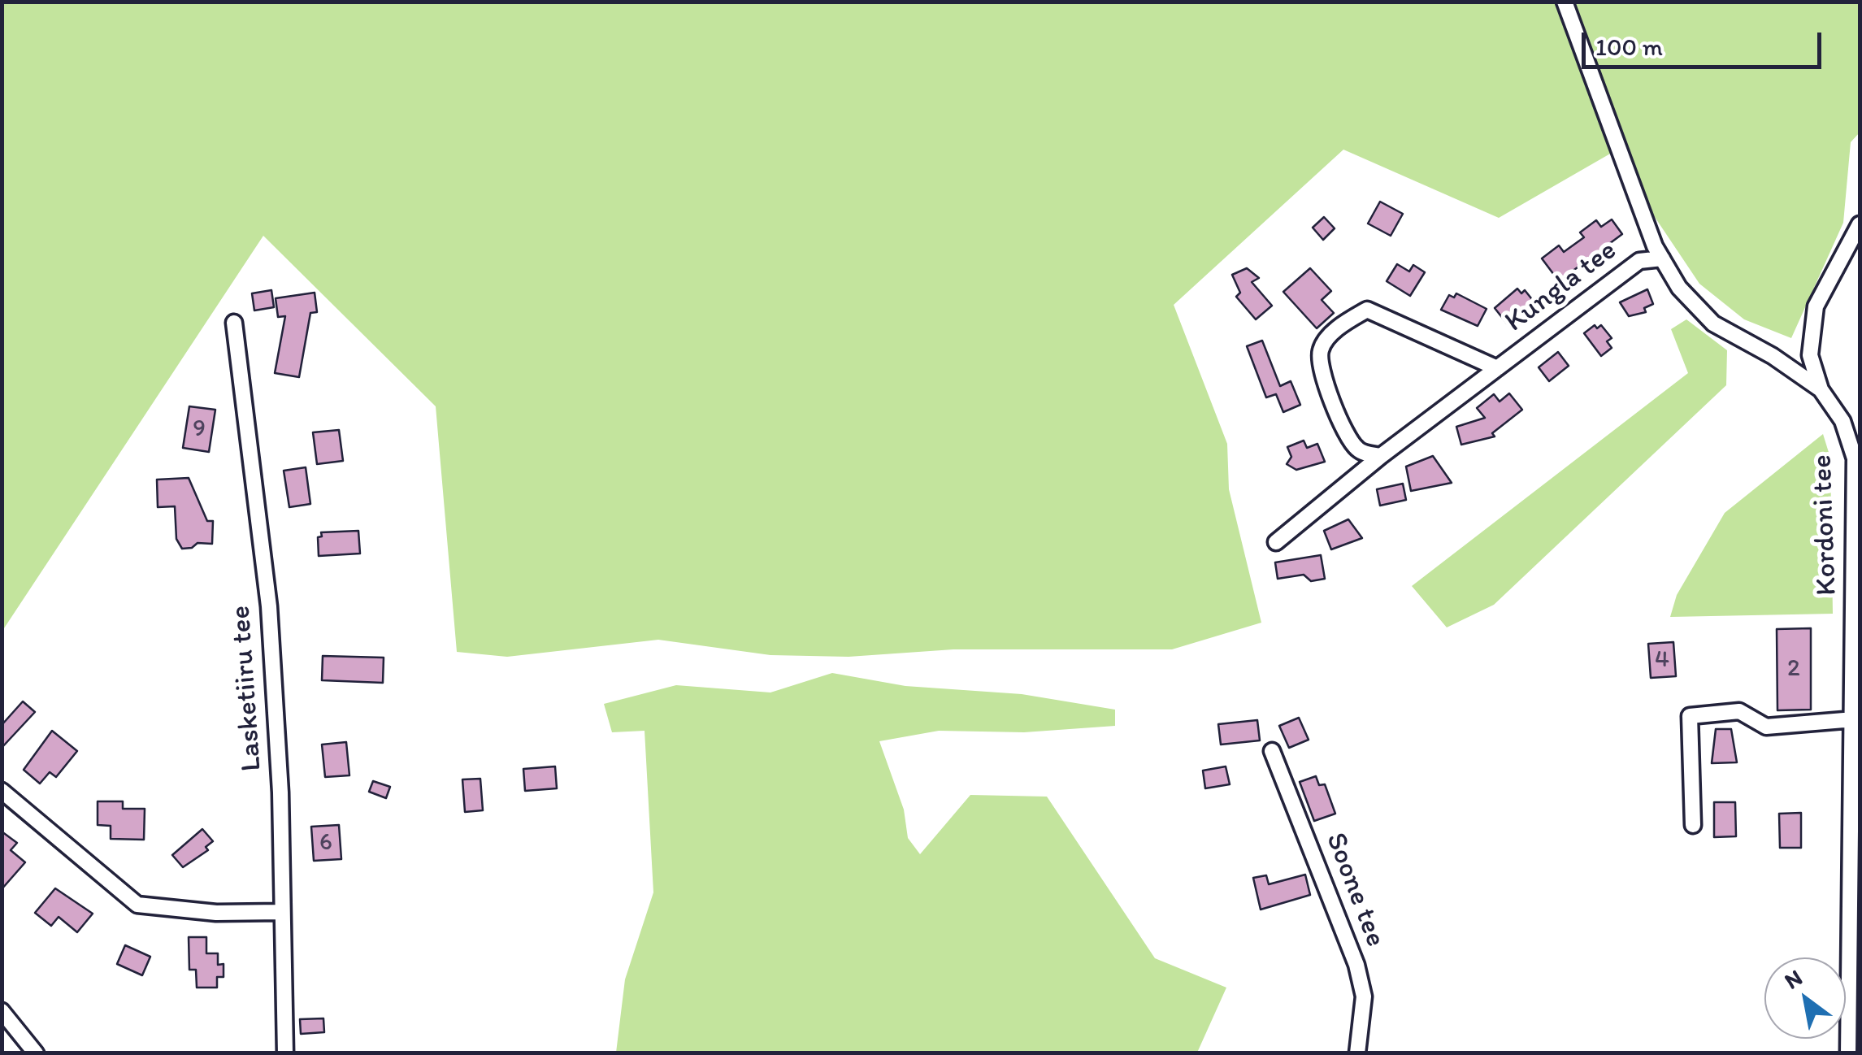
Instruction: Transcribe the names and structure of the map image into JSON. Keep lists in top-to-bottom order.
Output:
{
  "streets": {
    "street": [
      "Kungla tee",
      "Kordoni tee",
      "Lasketiiru tee",
      "Soone tee"
    ]
  },
  "crossings": [
    ["Kungla tee", "Kordoni tee"]
  ],
  "house_numbers": [
    "9",
    "4",
    "2",
    "6"
  ],
  "scale_bar": "100 m",
  "north": "top left"
}
